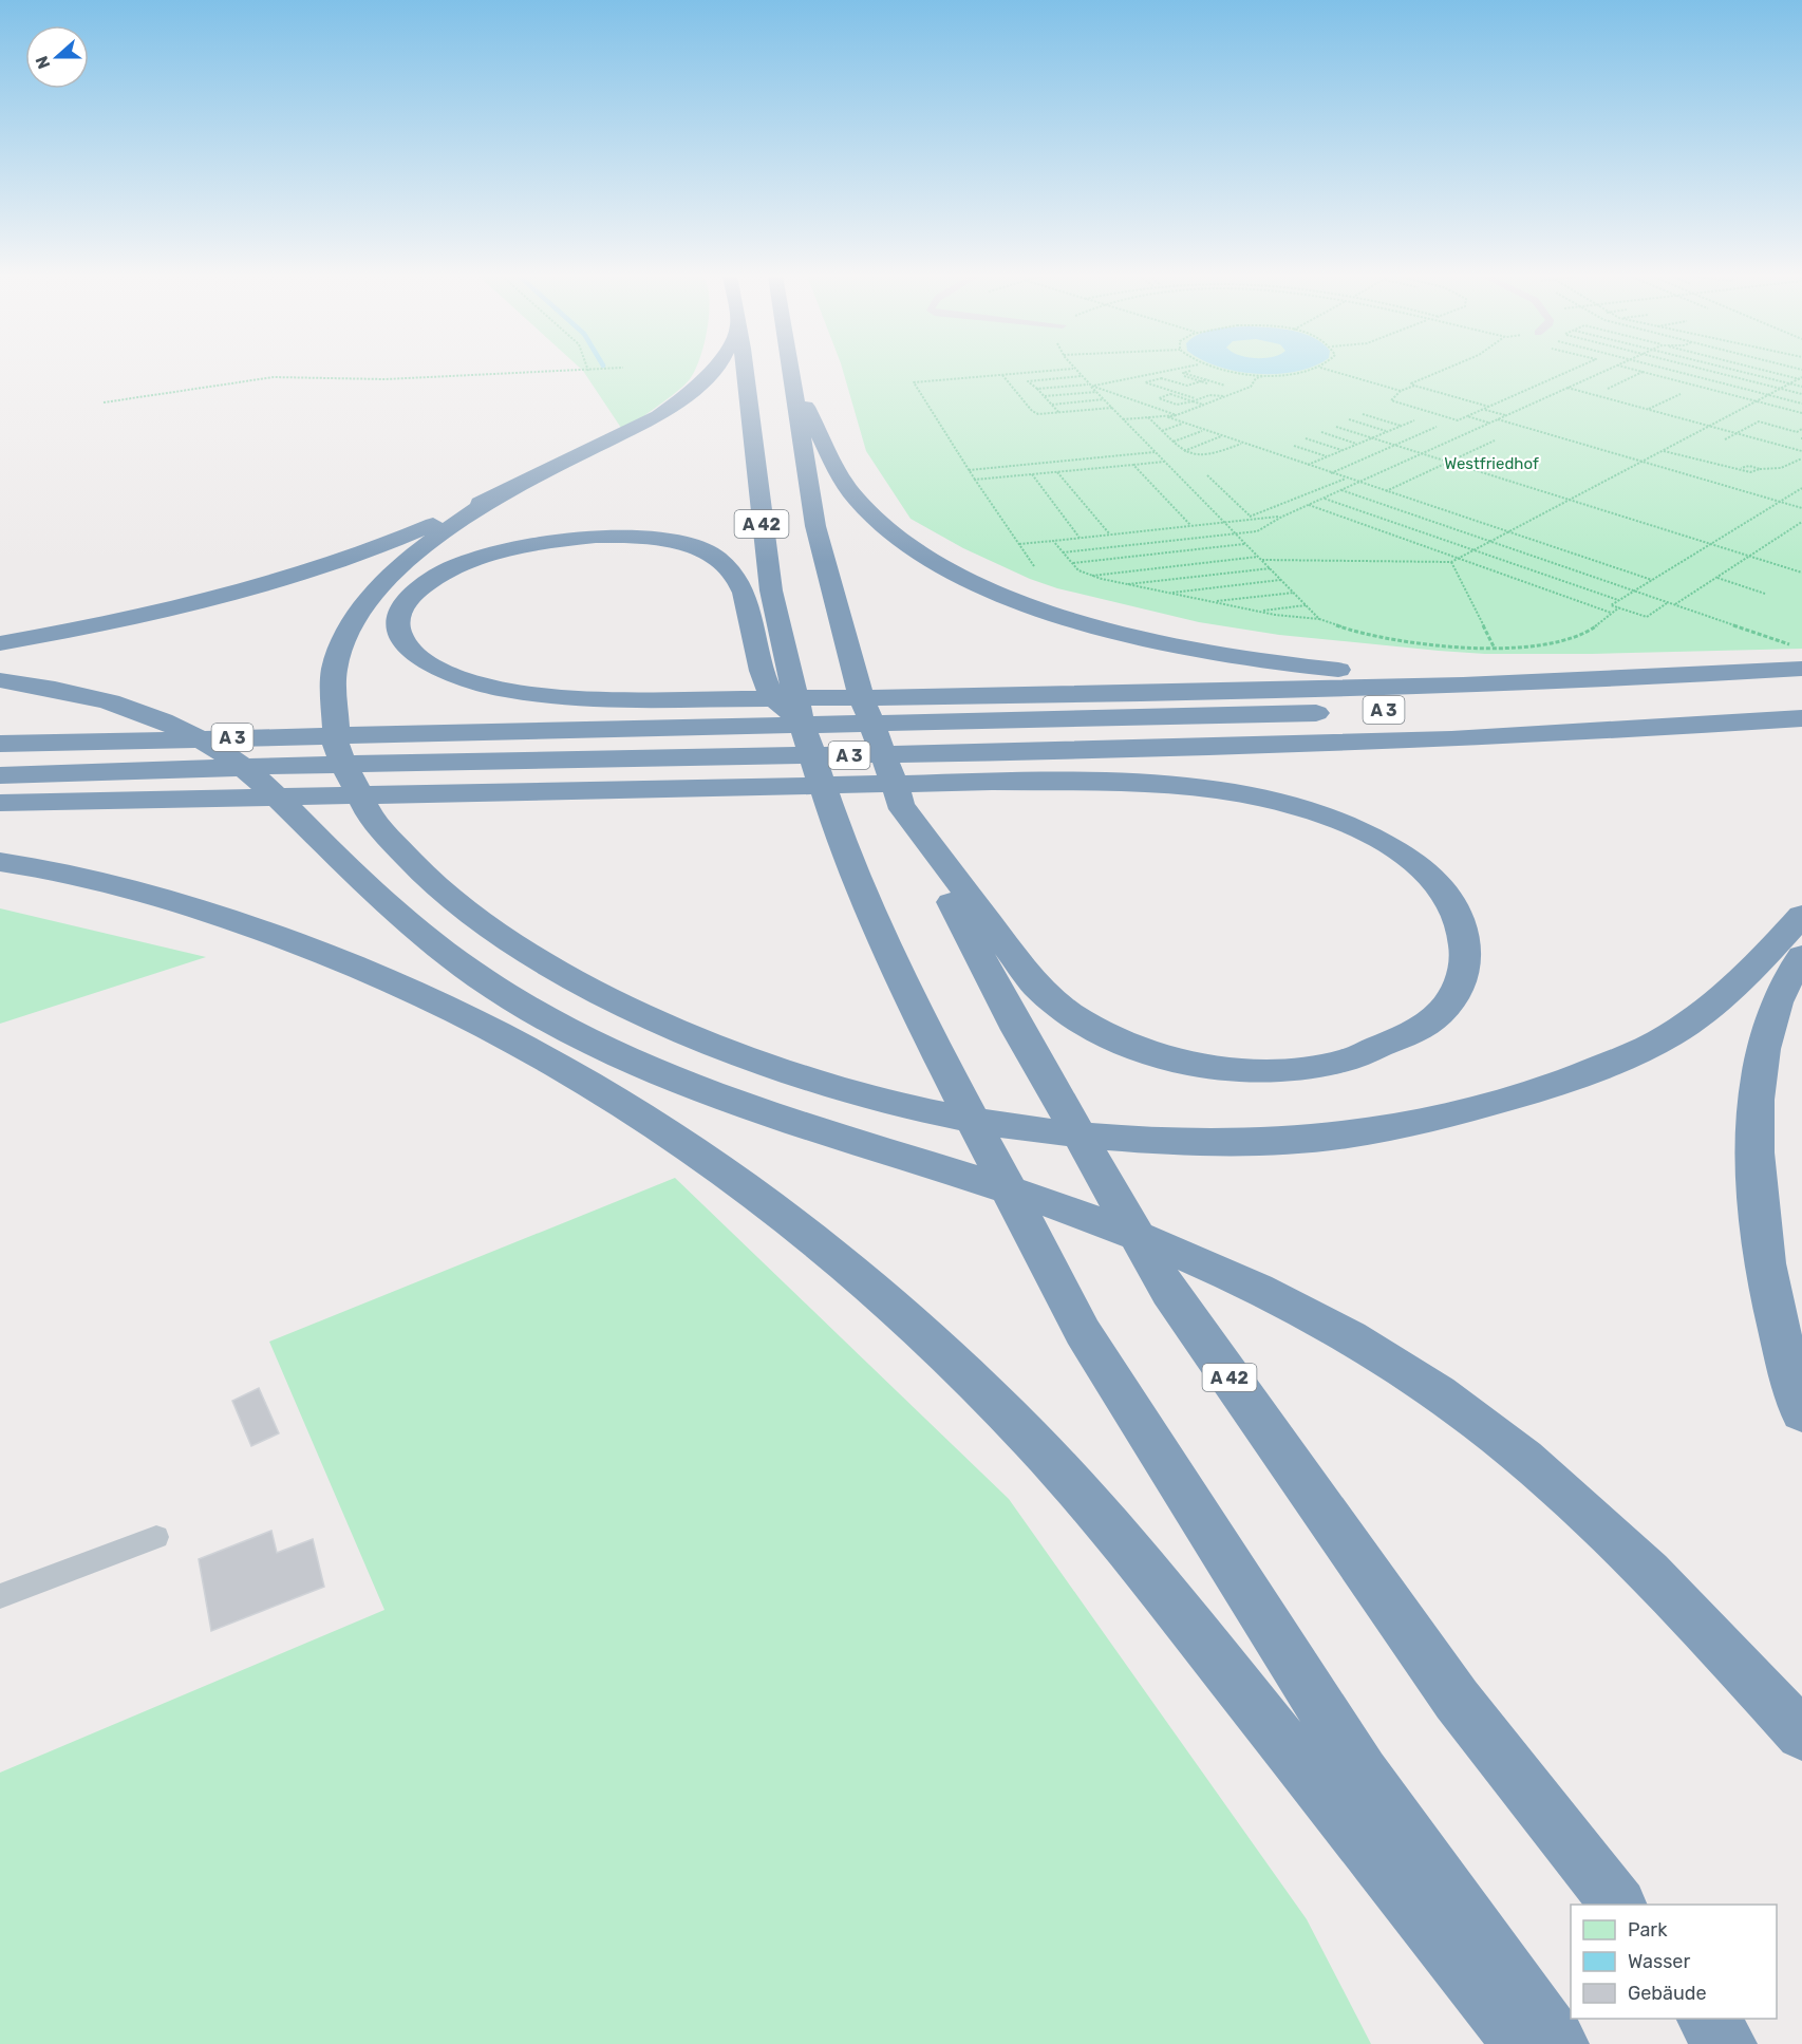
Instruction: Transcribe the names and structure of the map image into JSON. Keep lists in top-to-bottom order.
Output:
{
  "streets": {
    "highway": ["A 42", "A 3"]
  },
  "parks": ["Westfriedhof"],
  "legend": ["Park", "Wasser", "Gebäude"],
  "north": "left"
}
